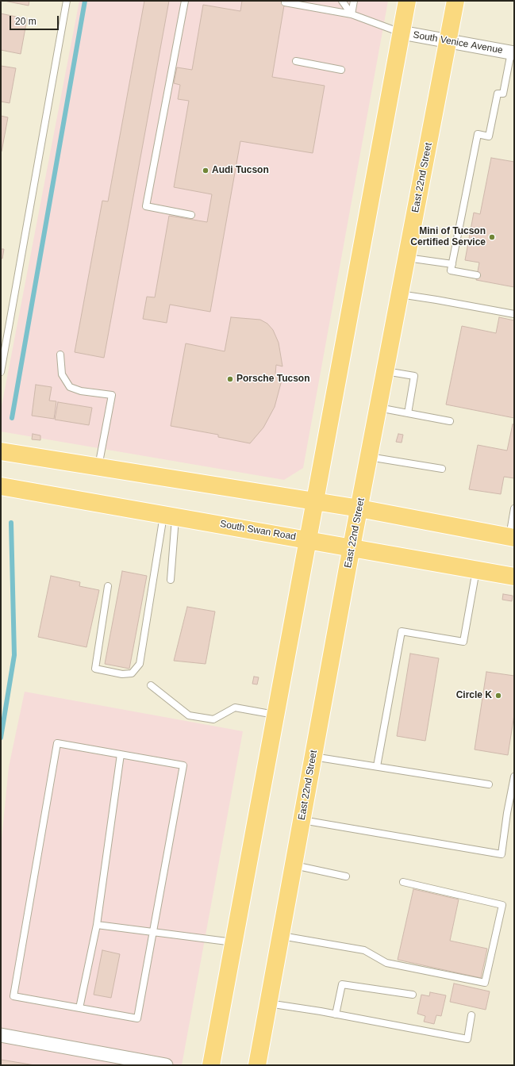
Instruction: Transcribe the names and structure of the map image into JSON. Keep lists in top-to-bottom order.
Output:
{
  "streets": {
    "main road": ["East 22nd Street", "South Swan Road"],
    "street": ["South Venice Avenue"]
  },
  "crossings": [
    ["South Venice Avenue", "East 22nd Street"],
    ["East 22nd Street", "South Swan Road"]
  ],
  "places": [
    "Audi Tucson",
    "Mini of Tucson Certified Service",
    "Porsche Tucson",
    "Circle K"
  ],
  "scale_bar": "20 m"
}
